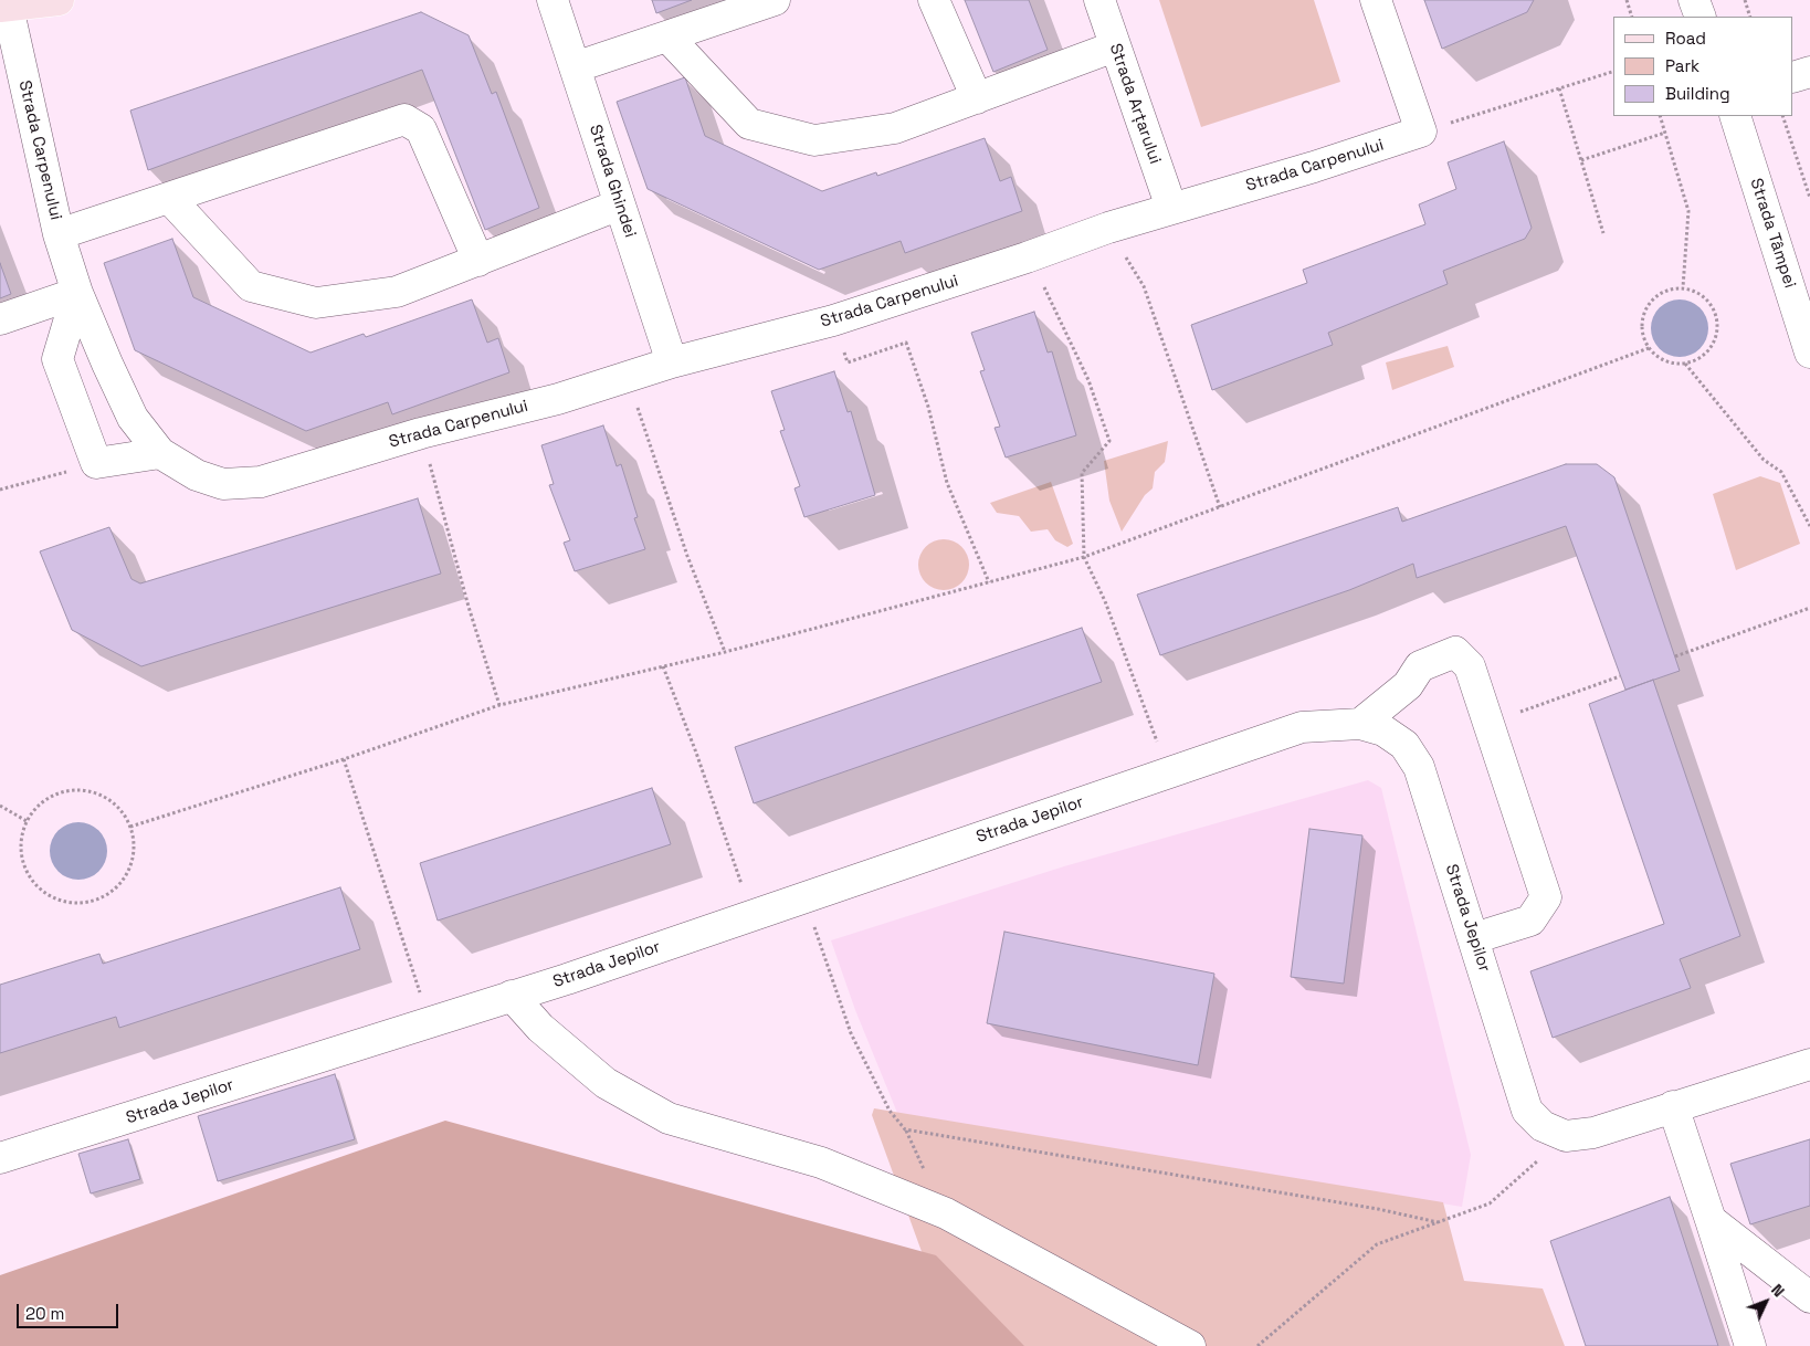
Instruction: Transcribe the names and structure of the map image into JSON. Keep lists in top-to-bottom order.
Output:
{
  "streets": {
    "street": [
      "Strada Arțarului",
      "Strada Carpenului",
      "Strada Ghindei",
      "Strada Tâmpei",
      "Strada Jepilor"
    ]
  },
  "crossings": [
    ["Strada Arțarului", "Strada Carpenului"],
    ["Strada Carpenului", "Strada Ghindei"]
  ],
  "legend": ["Road", "Park", "Building"],
  "scale_bar": "20 m",
  "north": "top right"
}
